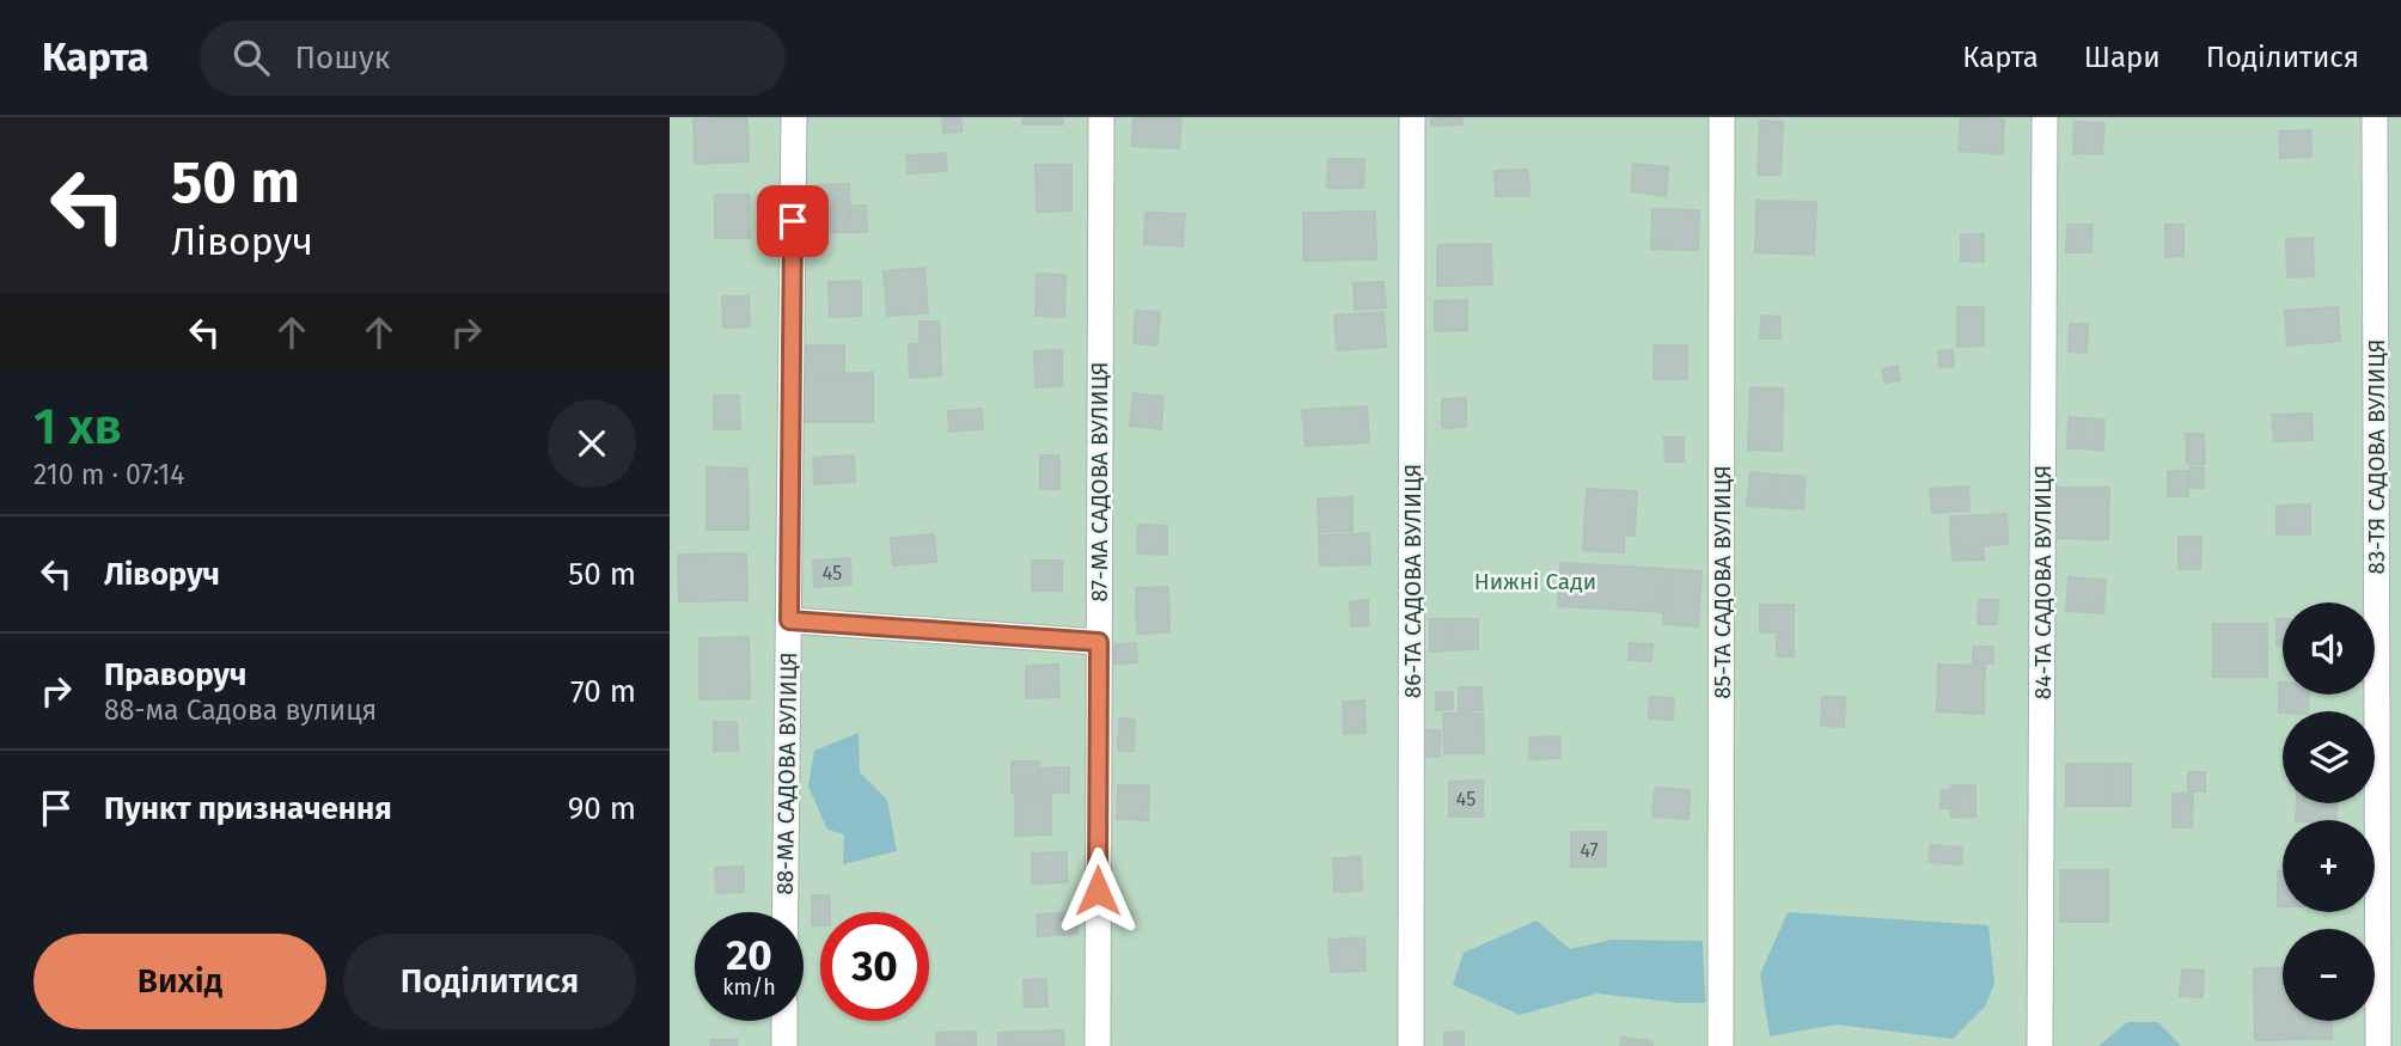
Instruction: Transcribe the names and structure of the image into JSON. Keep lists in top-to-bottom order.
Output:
{
  "streets": {
    "street": [
      "83-ТЯ САДОВА ВУЛИЦЯ",
      "87-МА САДОВА ВУЛИЦЯ",
      "86-ТА САДОВА ВУЛИЦЯ",
      "85-ТА САДОВА ВУЛИЦЯ",
      "84-ТА САДОВА ВУЛИЦЯ",
      "88-МА САДОВА ВУЛИЦЯ"
    ]
  },
  "parks": ["Нижні Сади"],
  "house_numbers": ["45", "45", "47"],
  "page": {
    "header": "Карта",
    "search": "Пошук",
    "nav": ["Карта", "Шари", "Поділитися"],
    "turn": ["50 m", "Ліворуч"],
    "heading": ["1 хв", "210 m · 07:14"],
    "list": [
      {
        "name": "Ліворуч",
        "value": "50 m"
      },
      {
        "name": "Праворуч",
        "note": "88-ма Садова вулиця",
        "value": "70 m"
      },
      {
        "name": "Пункт призначення",
        "value": "90 m"
      }
    ],
    "map_buttons": ["+", "−"],
    "speed": "20 km/h",
    "limit": "30",
    "buttons": ["Вихід", "Поділитися"]
  }
}
